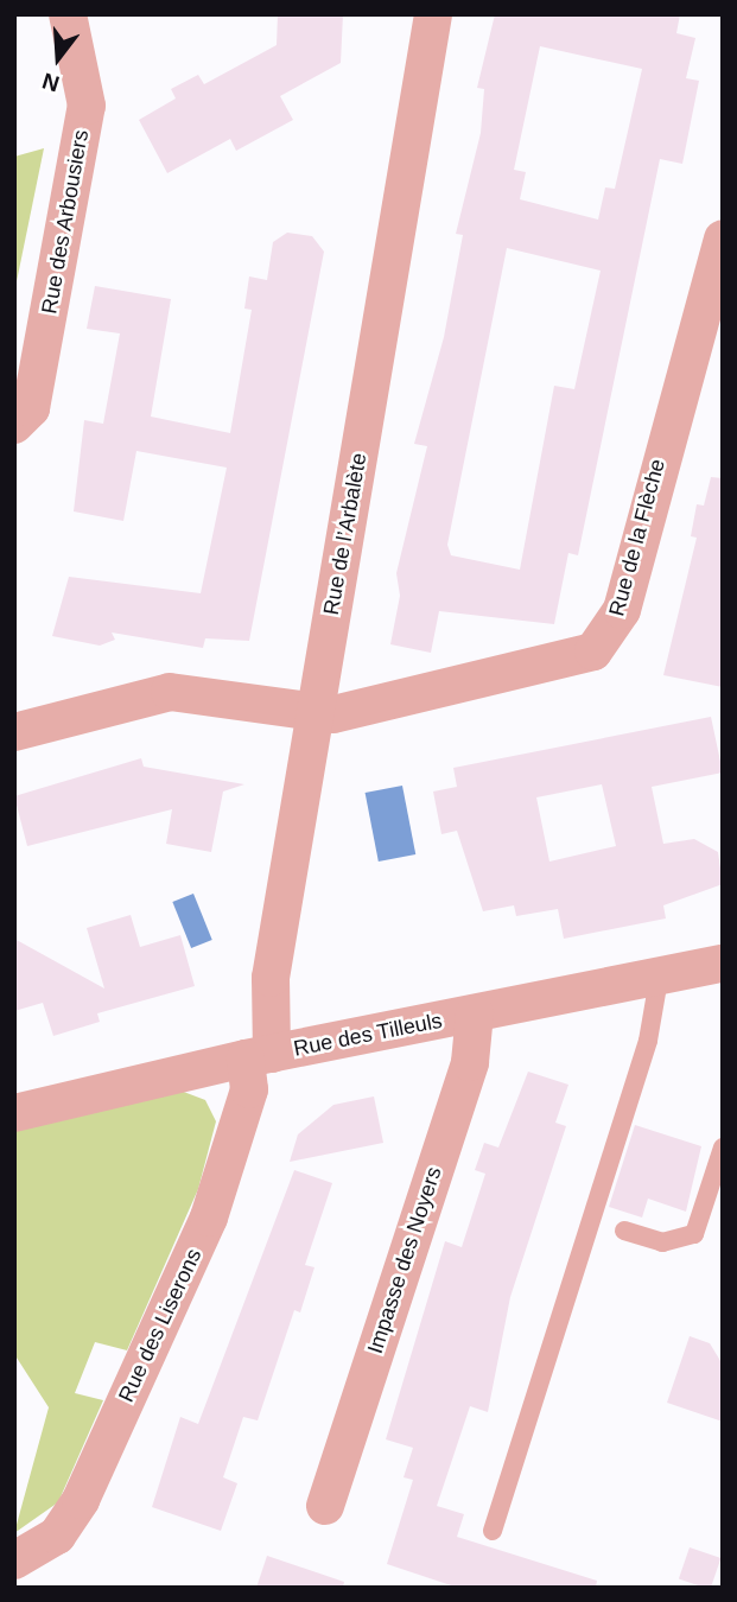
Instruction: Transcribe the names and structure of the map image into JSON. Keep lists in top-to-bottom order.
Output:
{
  "streets": {
    "street": [
      "Rue des Arbousiers",
      "Rue de l’Arbalète",
      "Rue de la Flèche",
      "Rue des Tilleuls",
      "Impasse des Noyers",
      "Rue des Liserons"
    ]
  },
  "crossings": [
    ["Rue de l’Arbalète", "Rue de la Flèche"],
    ["Rue de l’Arbalète", "Rue des Tilleuls"],
    ["Rue de l’Arbalète", "Rue des Liserons"],
    ["Rue des Tilleuls", "Impasse des Noyers"],
    ["Rue des Tilleuls", "Rue des Liserons"]
  ],
  "north": "bottom"
}
